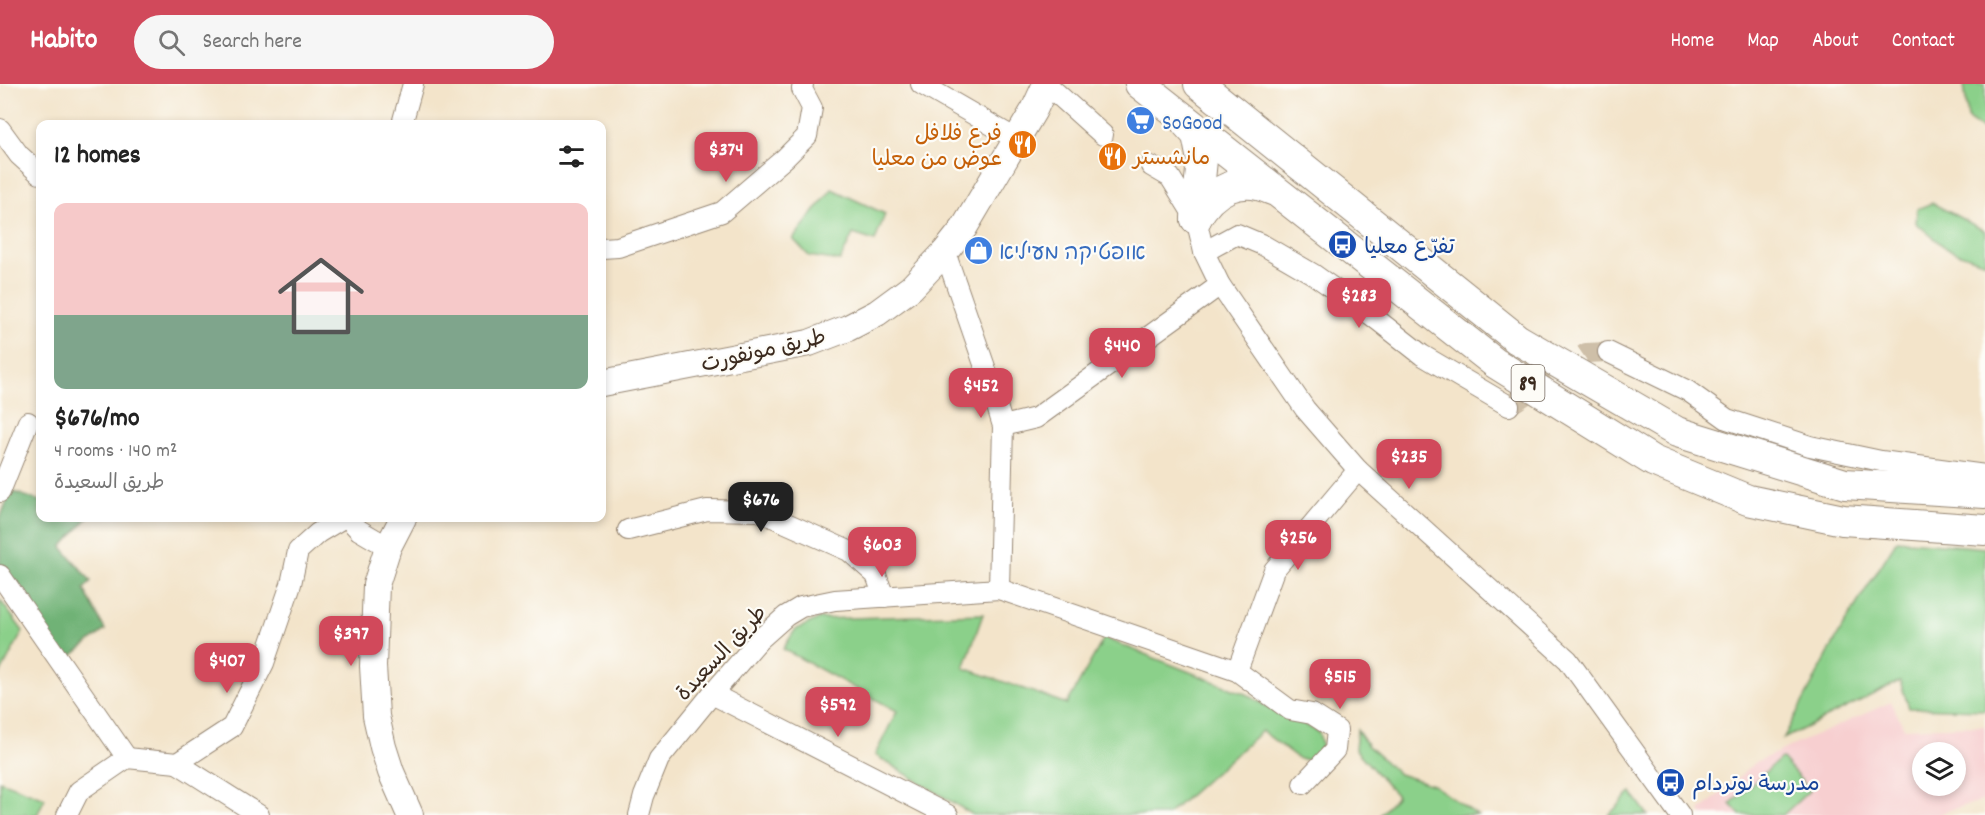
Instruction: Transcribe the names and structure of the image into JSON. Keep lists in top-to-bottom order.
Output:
{
  "streets": {
    "highway": ["89"],
    "main road": ["طريق مونفورت"],
    "street": ["طريق السعيدة"]
  },
  "places": {
    "supermarket": ["SoGood"],
    "restaurant": ["فرع فلافل عوض من معليا", "مانشستر"],
    "bus stop": ["تفرّع معليا", "مدرسة نوتردام"],
    "shop": ["אופטיקה מעיליא"]
  },
  "page": {
    "header": "Habito",
    "search": "Search here",
    "nav": [
      "Home",
      "Map",
      "About",
      "Contact"
    ],
    "heading": "12 homes",
    "price": [
      "$374",
      "$283",
      "$440",
      "$452",
      "$235",
      "$676",
      "$256",
      "$603",
      "$397",
      "$407",
      "$515",
      "$592"
    ],
    "list": [
      {
        "name": "$676/mo",
        "note": "4 rooms · 140 m² · طريق السعيدة"
      }
    ]
  }
}
